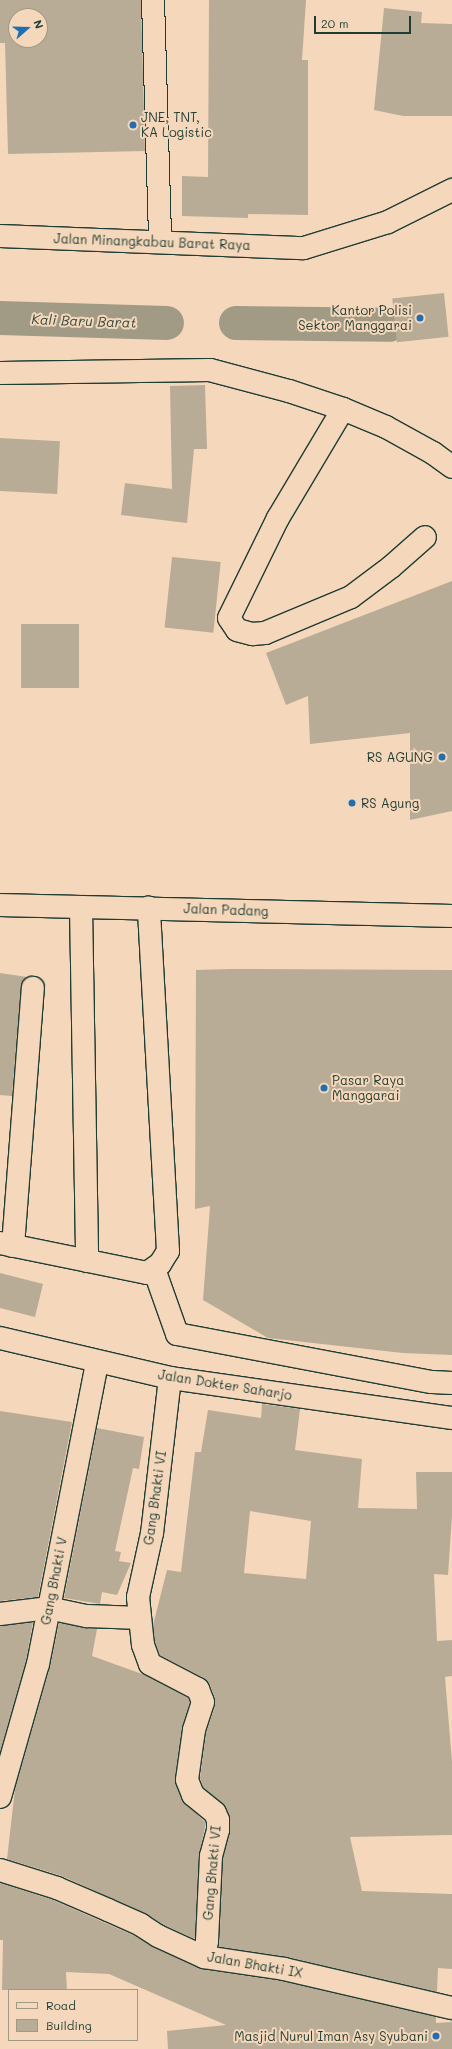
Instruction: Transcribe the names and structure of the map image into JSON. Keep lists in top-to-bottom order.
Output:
{
  "streets": {
    "street": [
      "Jalan Minangkabau Barat Raya",
      "Jalan Padang",
      "Jalan Dokter Saharjo",
      "Gang Bhakti VI",
      "Gang Bhakti V",
      "Jalan Bhakti IX"
    ]
  },
  "crossings": [
    ["Jalan Dokter Saharjo", "Gang Bhakti VI"],
    ["Jalan Dokter Saharjo", "Gang Bhakti V"],
    ["Gang Bhakti VI", "Jalan Bhakti IX"]
  ],
  "water": ["Kali Baru Barat"],
  "places": [
    "JNE, TNT, KA Logistic",
    "Kantor Polisi Sektor Manggarai",
    "RS AGUNG",
    "RS Agung",
    "Pasar Raya Manggarai",
    "Masjid Nurul Iman Asy Syubani"
  ],
  "legend": ["Road", "Building"],
  "scale_bar": "20 m",
  "north": "right"
}
